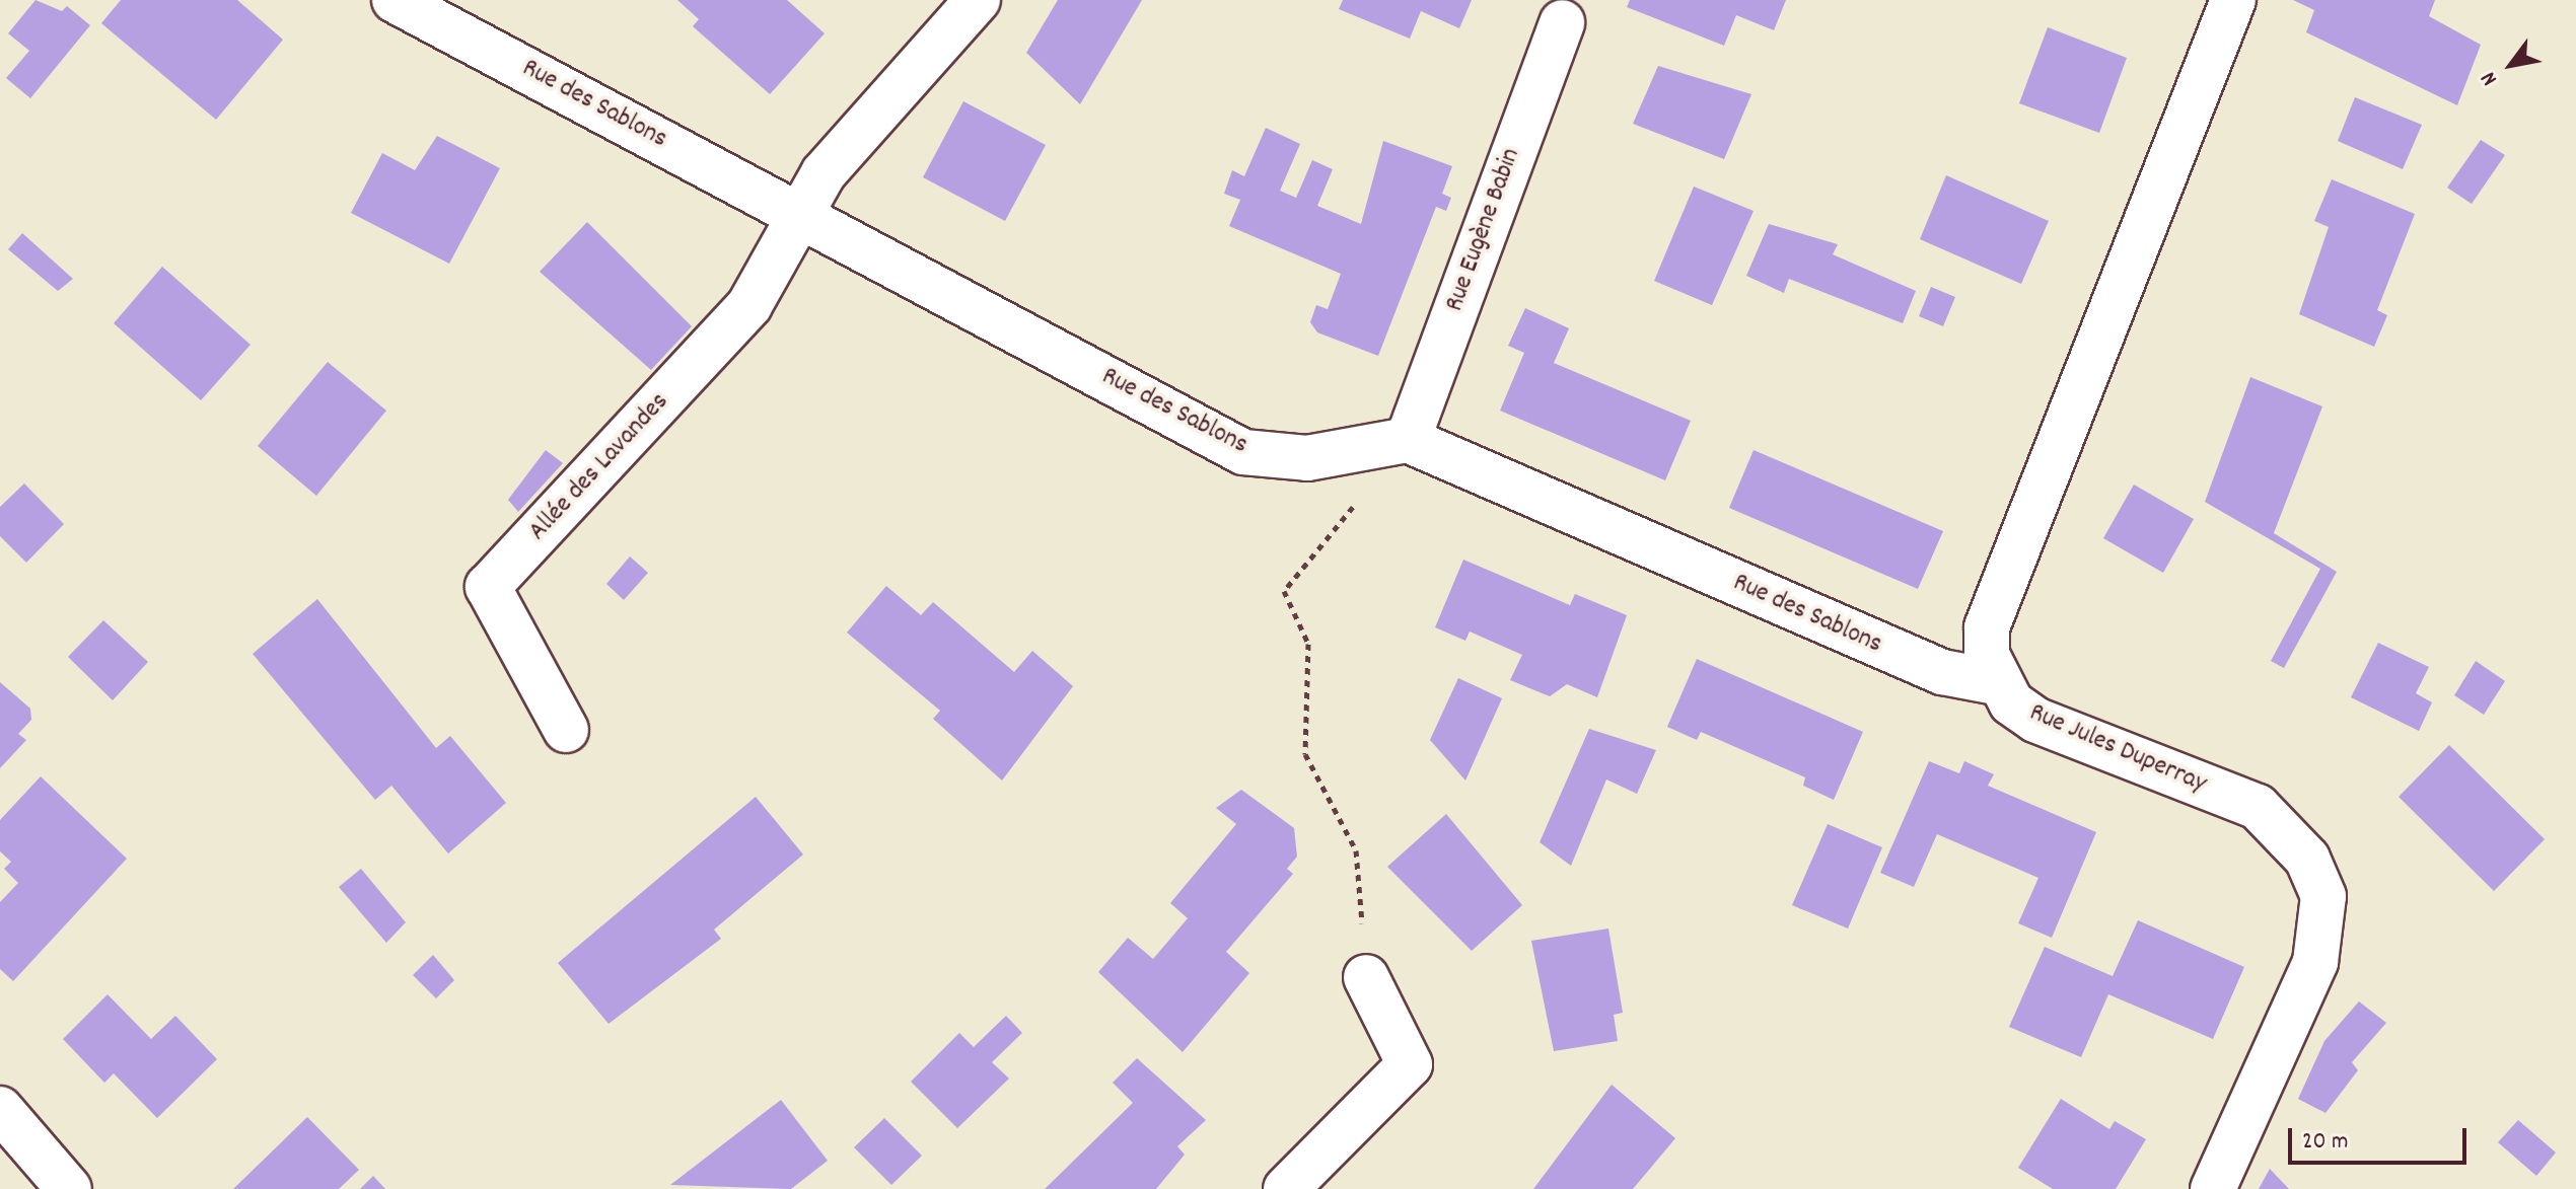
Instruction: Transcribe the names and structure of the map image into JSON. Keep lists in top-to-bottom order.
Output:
{
  "streets": {
    "street": [
      "Rue des Sablons",
      "Rue Eugène Babin",
      "Allée des Lavandes",
      "Rue Jules Duperray"
    ]
  },
  "crossings": [
    ["Rue des Sablons", "Rue Eugène Babin"],
    ["Rue des Sablons", "Allée des Lavandes"],
    ["Rue des Sablons", "Rue Jules Duperray"]
  ],
  "scale_bar": "20 m",
  "north": "bottom left"
}
